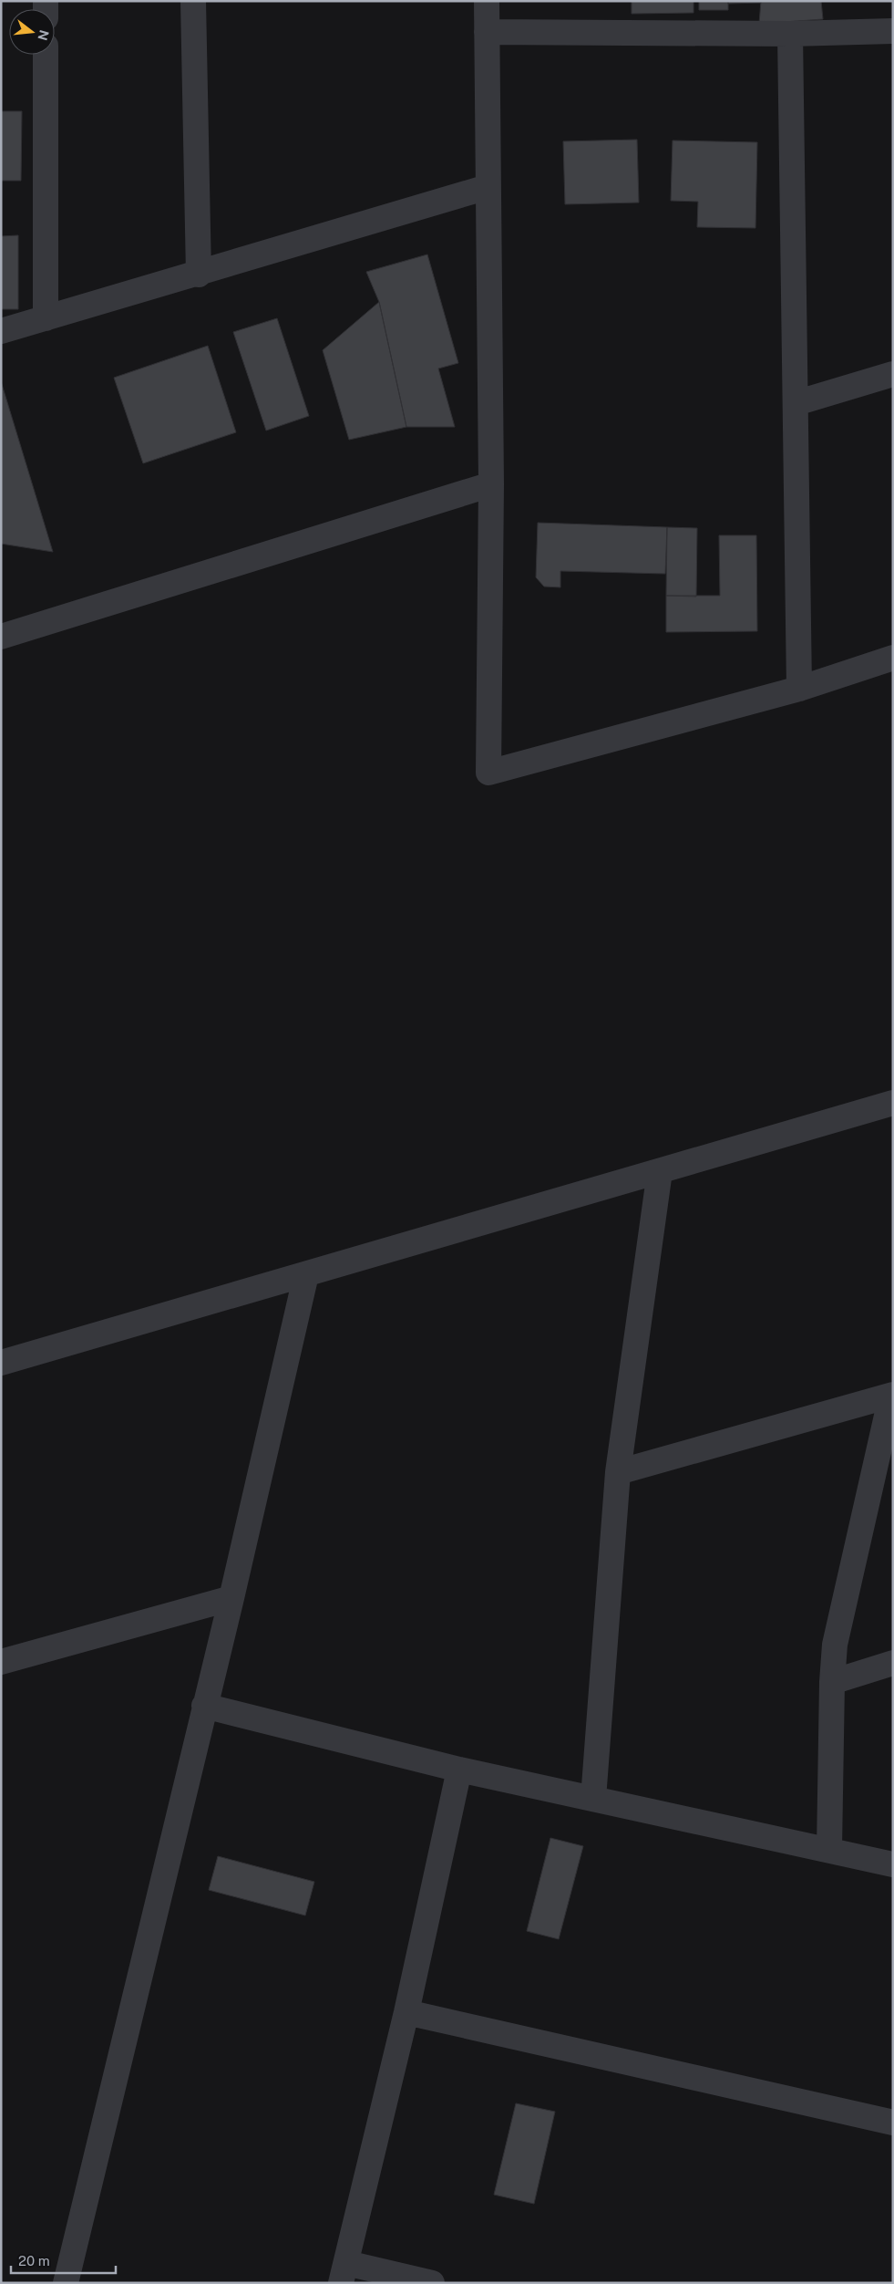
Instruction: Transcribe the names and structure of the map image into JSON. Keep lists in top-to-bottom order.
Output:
{
  "scale_bar": "20 m",
  "north": "right"
}
